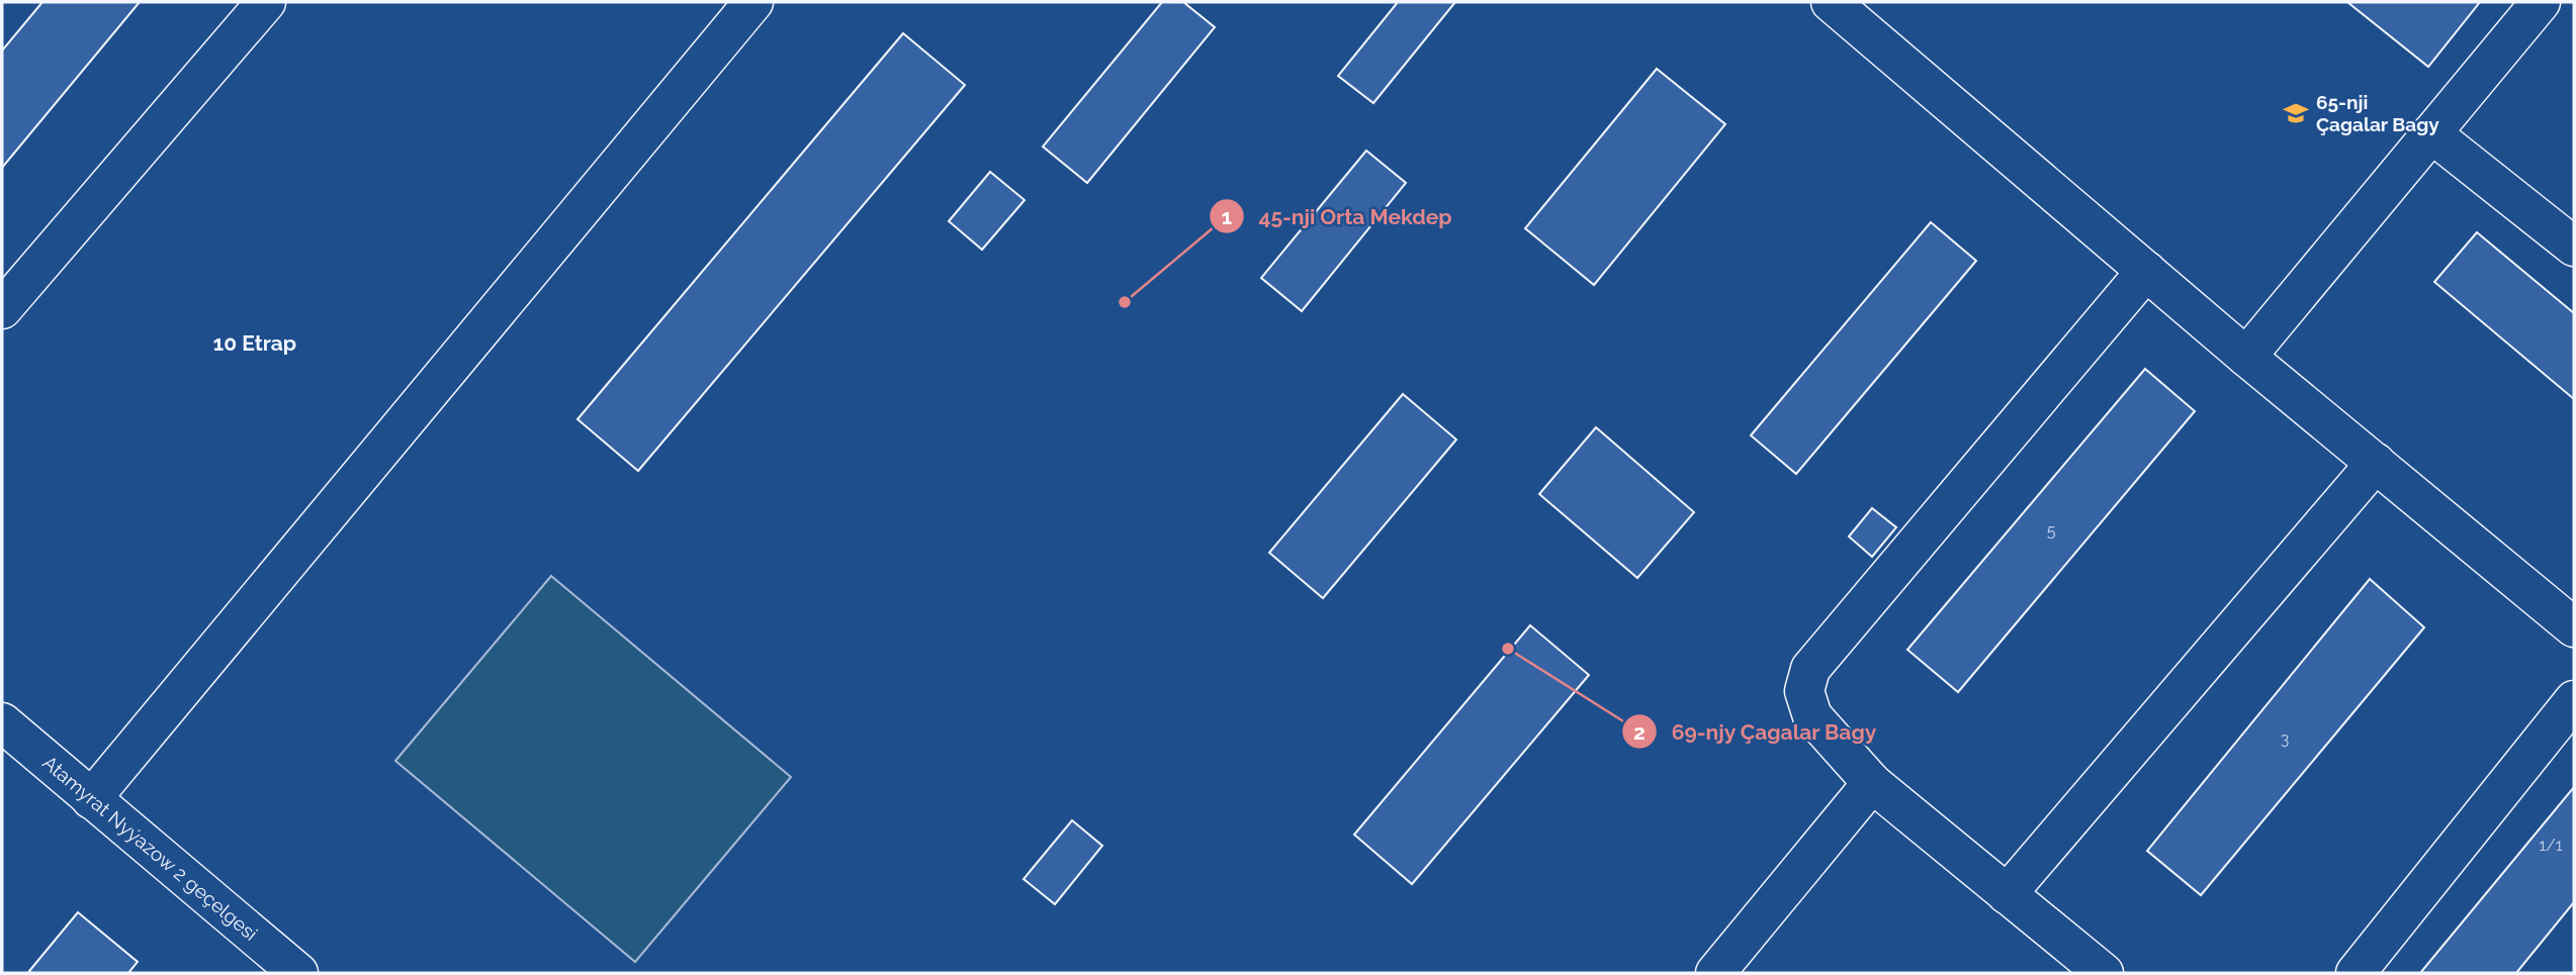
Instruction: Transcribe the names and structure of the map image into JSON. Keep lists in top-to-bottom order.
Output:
{
  "streets": {
    "street": ["Atamyrat Nyýazow 2 geçelgesi"]
  },
  "districts": ["10 Etrap"],
  "places": {
    "school or university": ["65-nji Çagalar Bagy"],
    "other": ["45-nji Orta Mekdep", "69-njy Çagalar Bagy"]
  },
  "house_numbers": ["5", "3", "1/1"]
}
